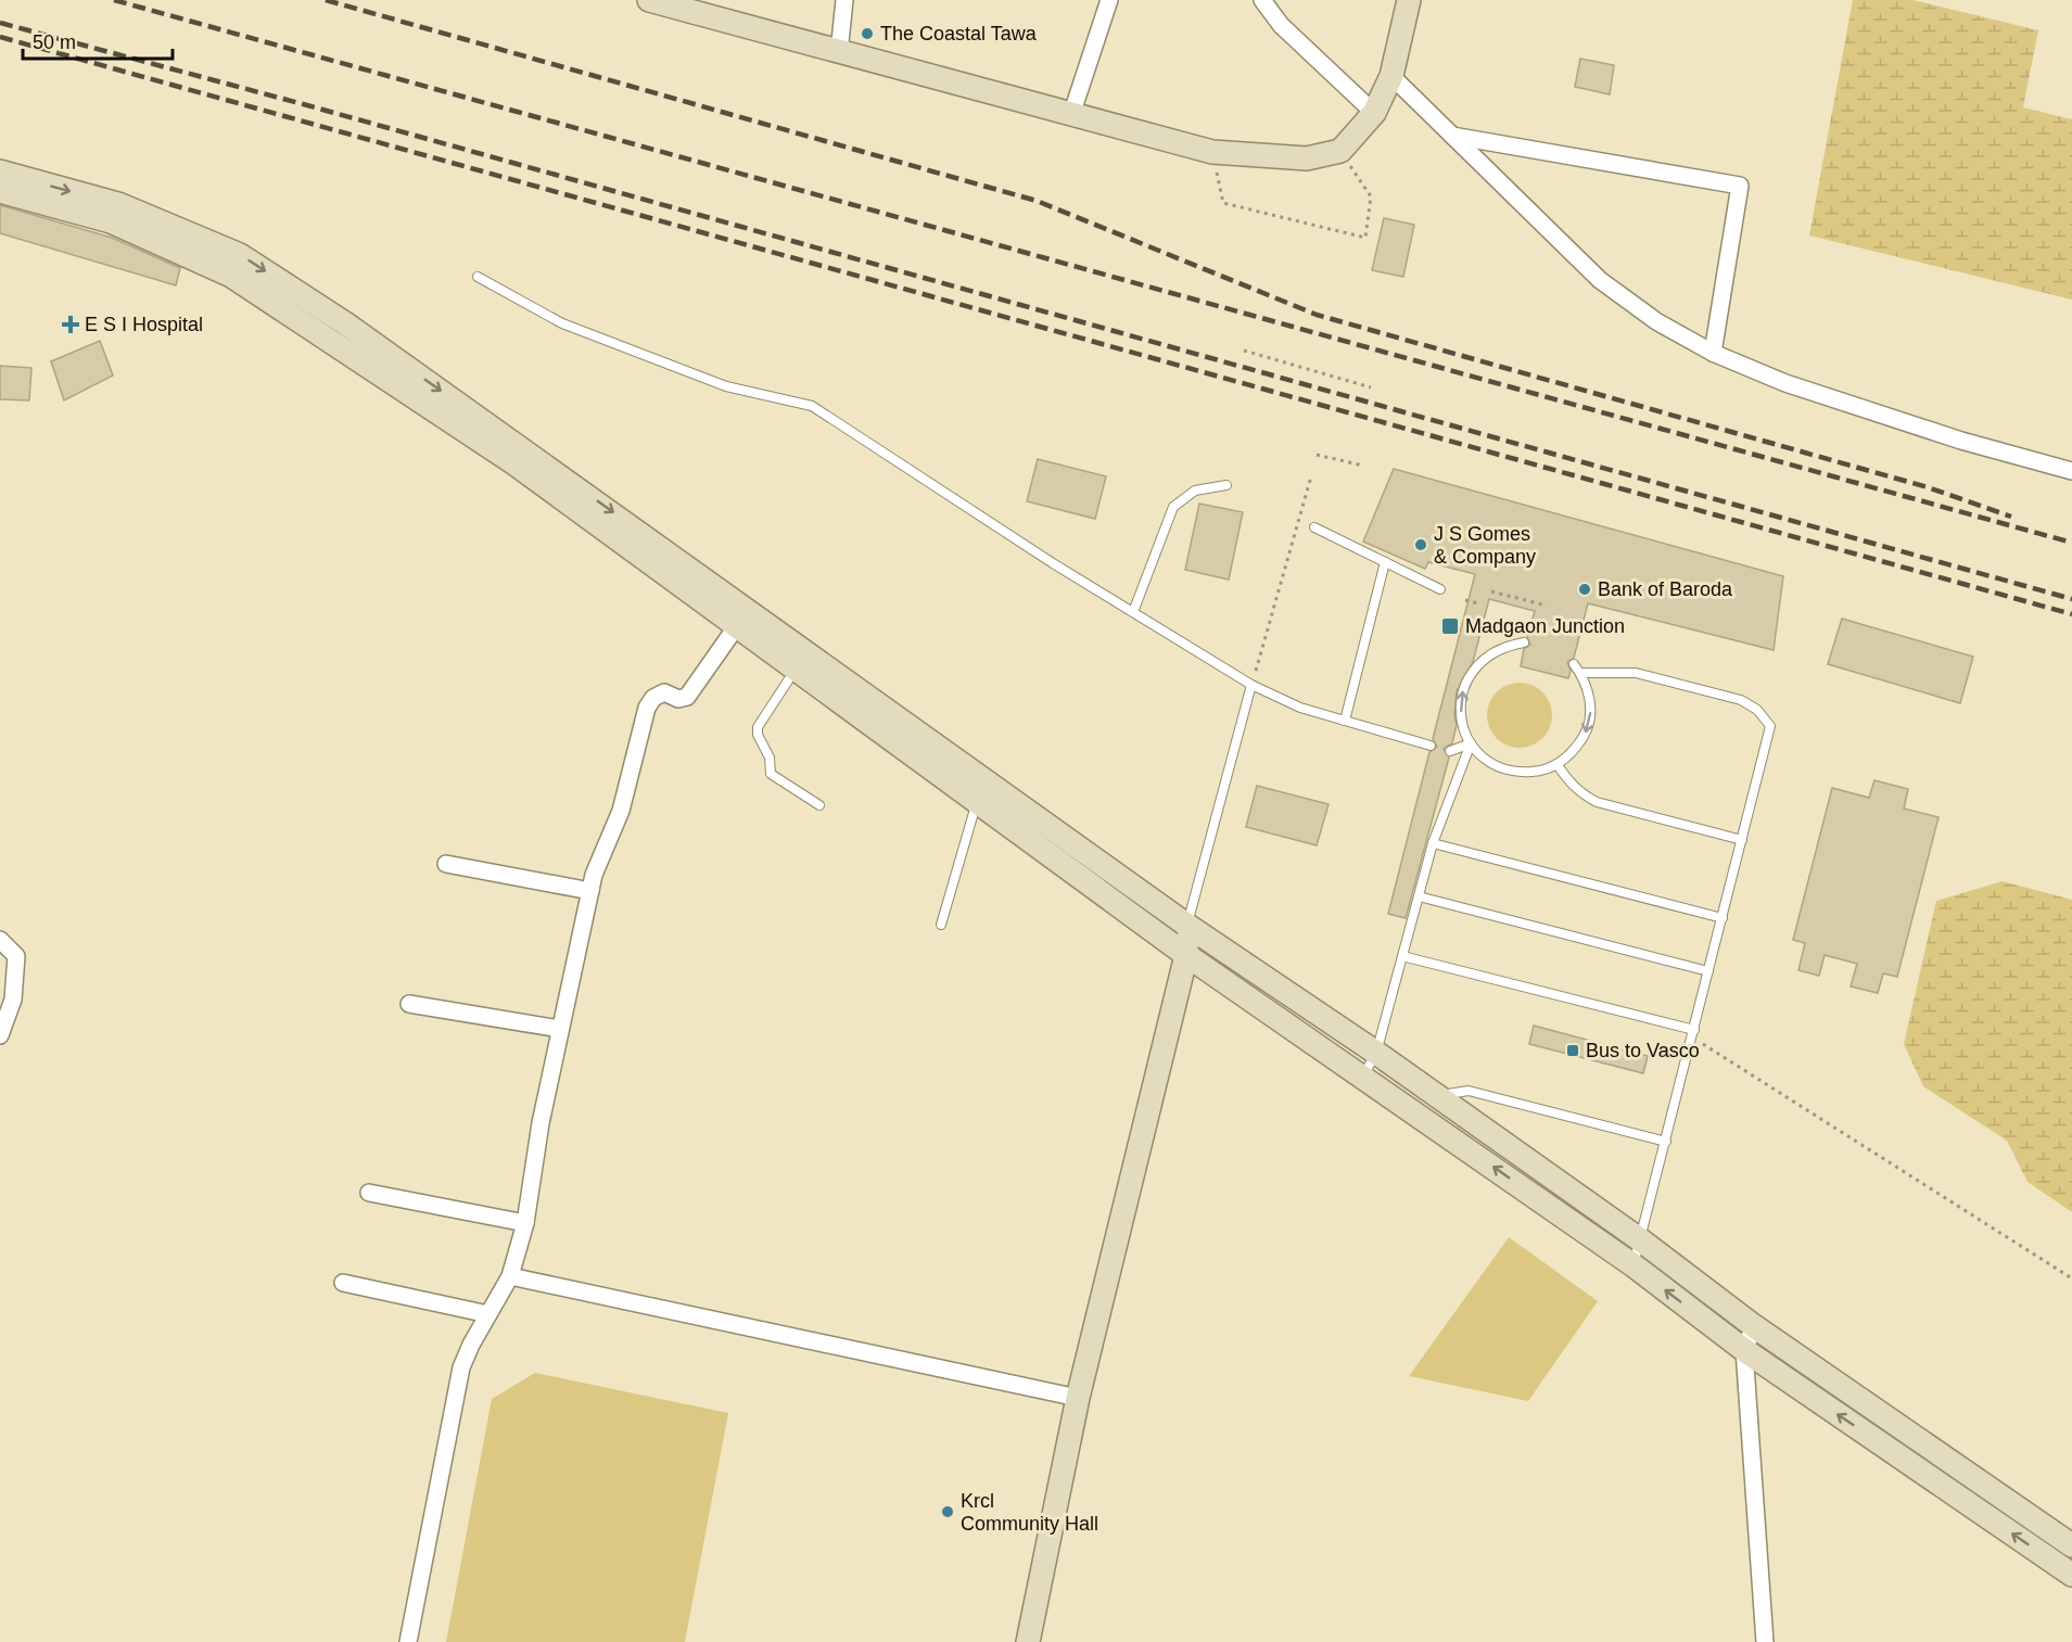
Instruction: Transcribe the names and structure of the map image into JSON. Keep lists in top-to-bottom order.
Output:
{
  "places": {
    "other": [
      "The Coastal Tawa",
      "J S Gomes & Company",
      "Bank of Baroda",
      "Krcl Community Hall"
    ],
    "health": ["E S I Hospital"],
    "transit": ["Madgaon Junction", "Bus to Vasco"]
  },
  "scale_bar": "50 m"
}
